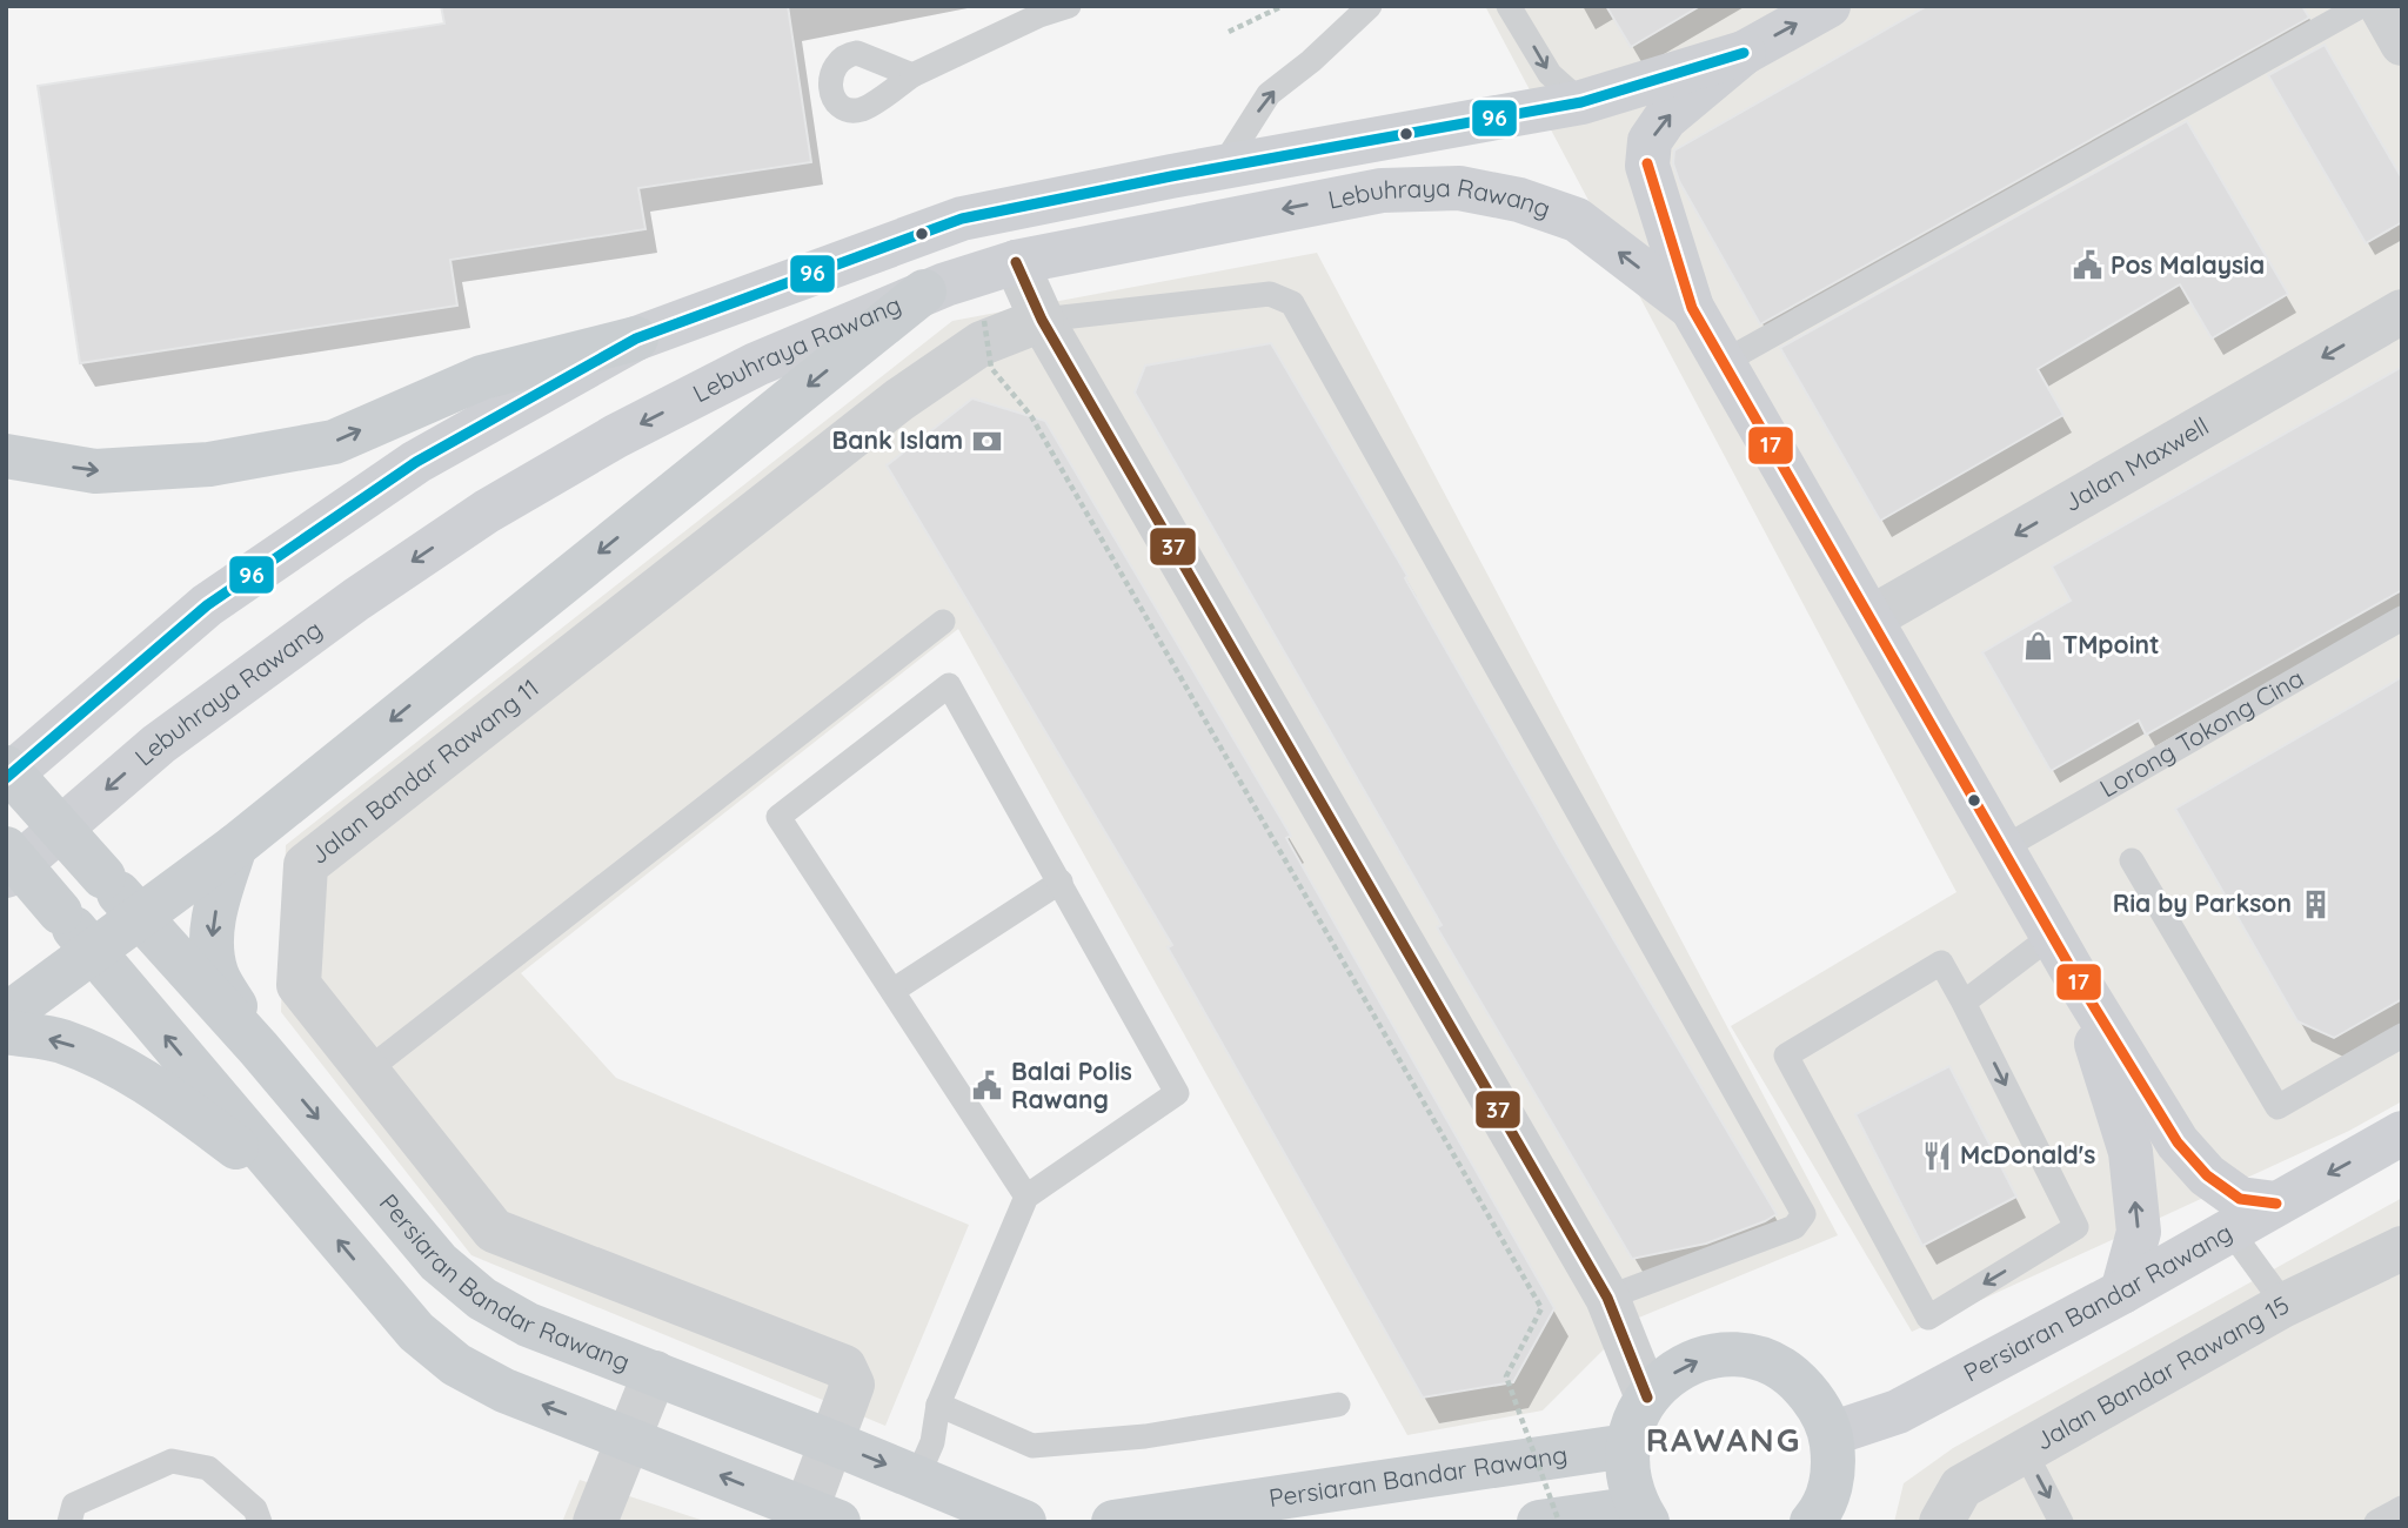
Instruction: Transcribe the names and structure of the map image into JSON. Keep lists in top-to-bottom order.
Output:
{
  "streets": {
    "main road": ["Persiaran Bandar Rawang"],
    "street": [
      "Lebuhraya Rawang",
      "Jalan Maxwell",
      "Jalan Bandar Rawang 11",
      "Jalan Bandar Rawang 15"
    ],
    "lane": ["Lorong Tokong Cina"]
  },
  "crossings": [
    ["Jalan Bandar Rawang 11", "Persiaran Bandar Rawang"]
  ],
  "one_way": ["Jalan Maxwell"],
  "districts": ["RAWANG"],
  "places": {
    "public building": ["Pos Malaysia", "Balai Polis Rawang"],
    "bank": ["Bank Islam"],
    "shop": ["TMpoint"],
    "building": ["Ria by Parkson"],
    "restaurant": ["McDonald's"]
  },
  "lines": ["transit line 96", "transit line 17", "transit line 37"]
}
